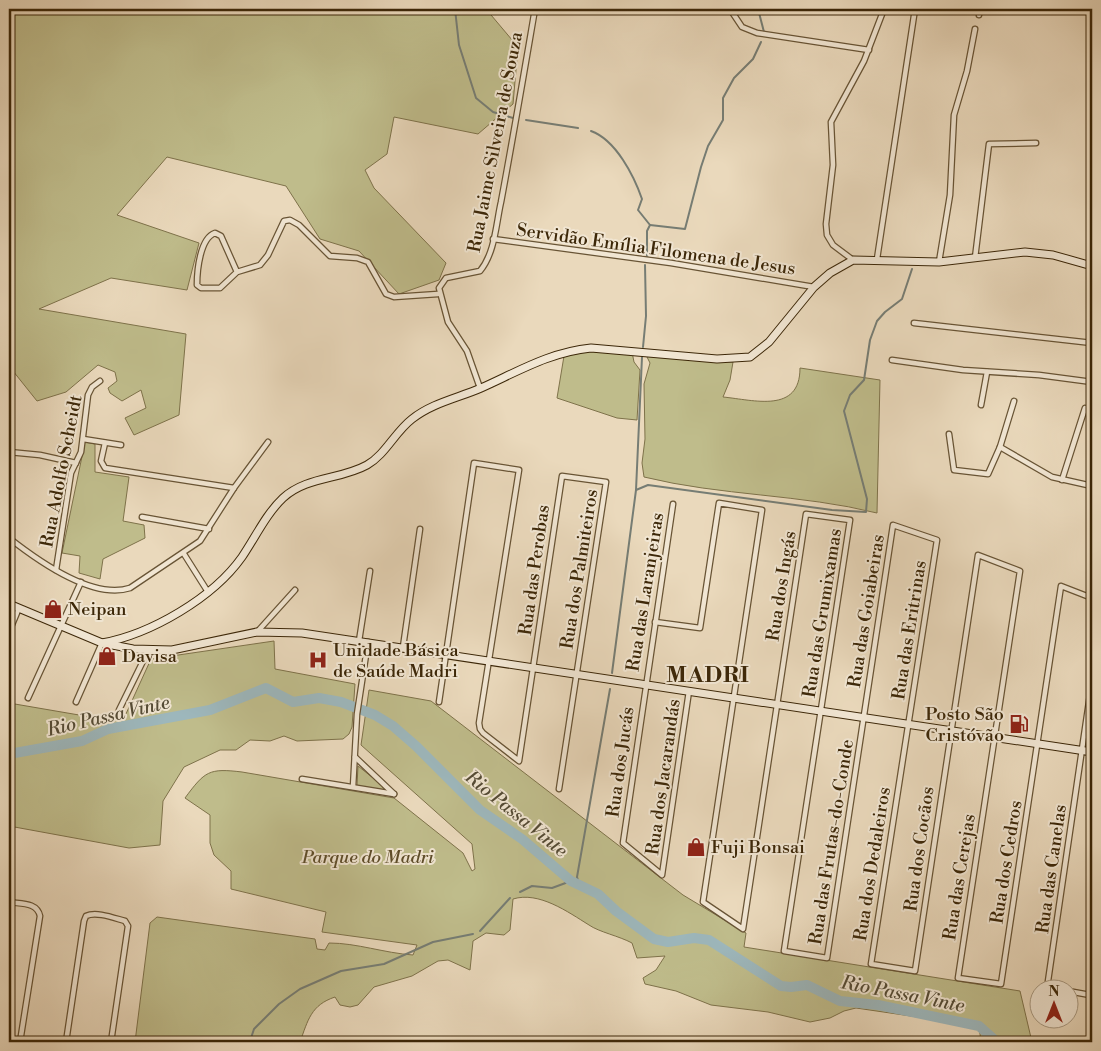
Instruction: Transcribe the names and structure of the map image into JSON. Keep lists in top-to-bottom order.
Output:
{
  "streets": {
    "street": [
      "Rua Jaime Silveira de Souza",
      "Servidão Emília Filomena de Jesus",
      "Rua Adolfo Scheidt",
      "Rua dos Palmiteiros",
      "Rua das Perobas",
      "Rua dos Ingás",
      "Rua das Laranjeiras",
      "Rua das Goiabeiras",
      "Rua das Grumixamas",
      "Rua das Eritrinas",
      "Rua dos Jucás",
      "Rua dos Jacarandás",
      "Rua das Frutas-do-Conde",
      "Rua dos Cocãos",
      "Rua dos Cedros",
      "Rua dos Dedaleiros",
      "Rua das Canelas",
      "Rua das Cerejas"
    ]
  },
  "crossings": [
    ["Rua Jaime Silveira de Souza", "Servidão Emília Filomena de Jesus"],
    ["Rua dos Palmiteiros", "Rua das Perobas"],
    ["Rua dos Ingás", "Rua das Grumixamas"],
    ["Rua das Laranjeiras", "Rua dos Jucás"],
    ["Rua das Goiabeiras", "Rua das Eritrinas"],
    ["Rua das Goiabeiras", "Rua das Frutas-do-Conde"],
    ["Rua das Grumixamas", "Rua das Frutas-do-Conde"],
    ["Rua das Eritrinas", "Rua dos Dedaleiros"],
    ["Rua dos Jucás", "Rua dos Jacarandás"],
    ["Rua dos Cocãos", "Rua dos Dedaleiros"],
    ["Rua dos Cocãos", "Rua das Cerejas"],
    ["Rua dos Cedros", "Rua das Cerejas"]
  ],
  "districts": ["MADRI"],
  "water": ["Rio Passa Vinte"],
  "parks": ["Parque do Madri"],
  "places": {
    "shop": ["Neipan", "Davisa", "Fuji Bonsai"],
    "hospital": ["Unidade Básica de Saúde Madri"],
    "fuel station": ["Posto São Cristóvão"]
  },
  "north": "top"
}
